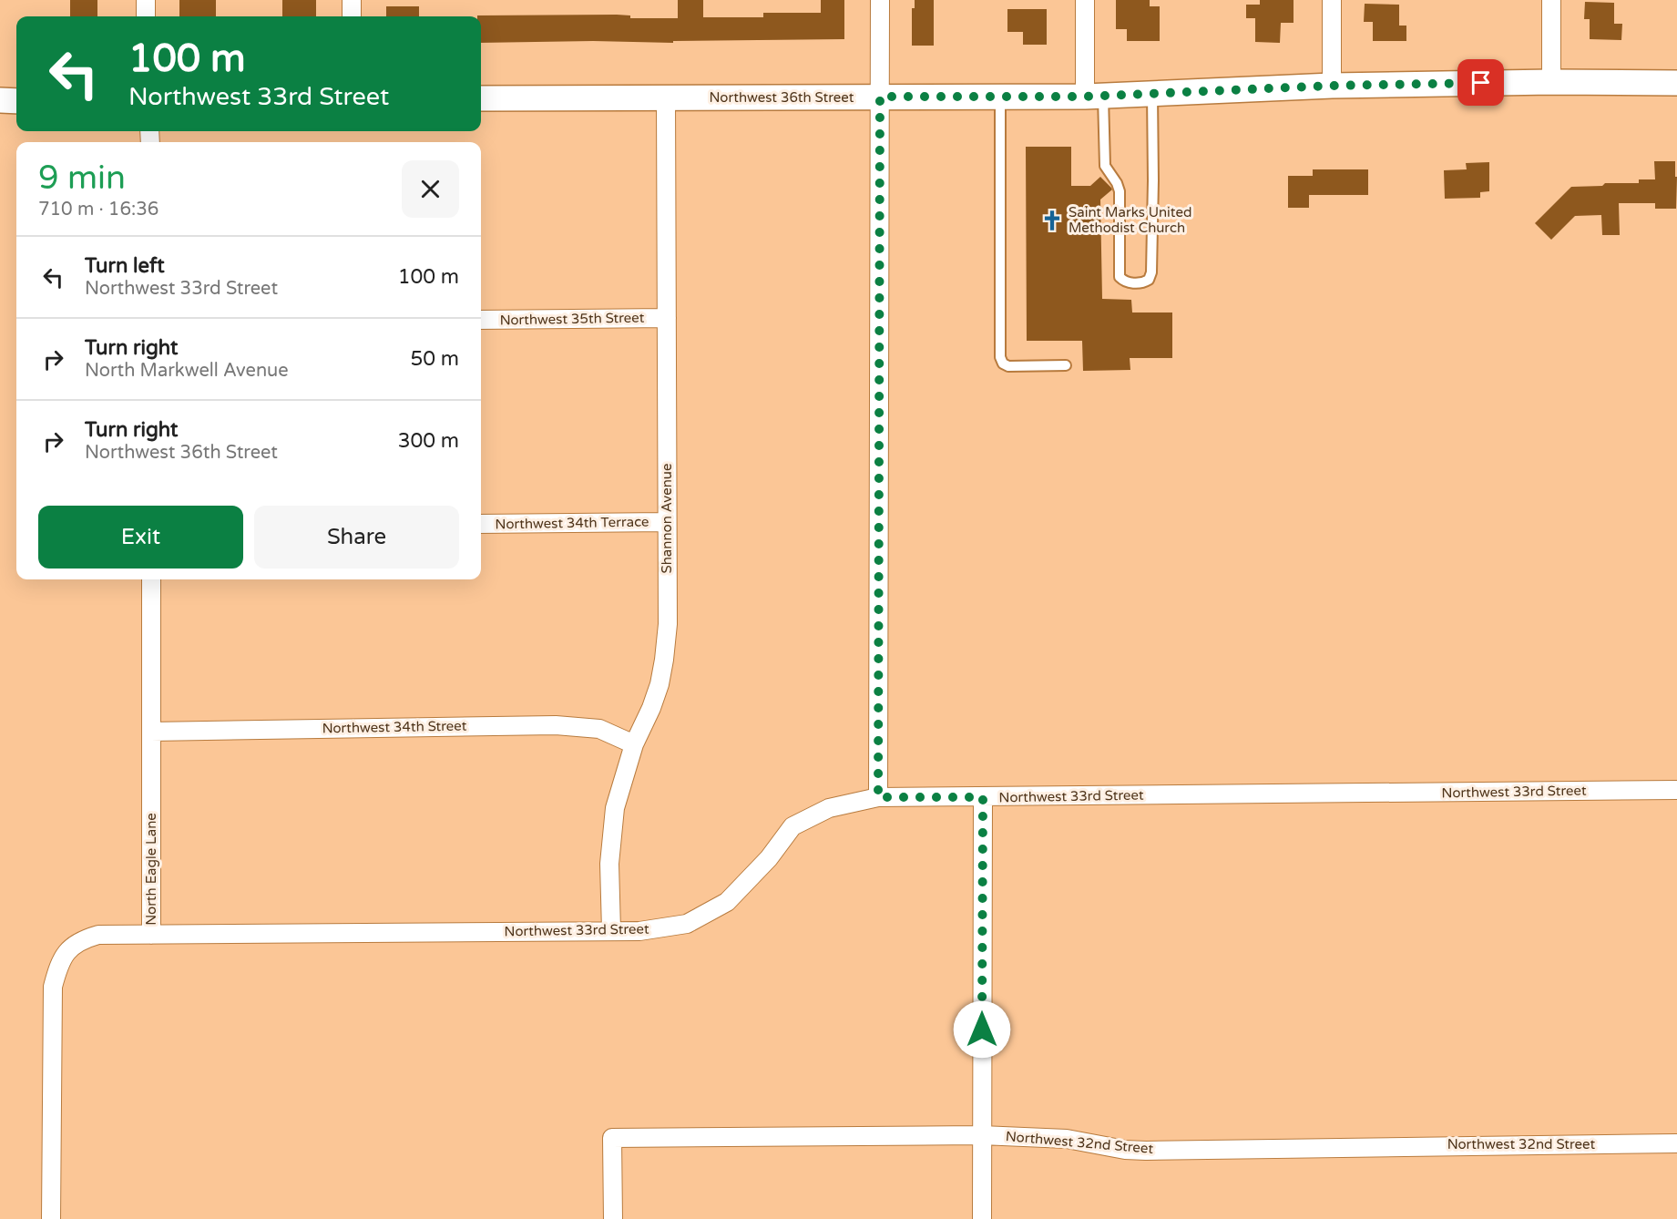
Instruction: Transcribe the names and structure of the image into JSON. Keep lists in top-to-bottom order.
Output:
{
  "streets": {
    "street": [
      "Northwest 36th Street",
      "Northwest 35th Street",
      "Shannon Avenue",
      "Northwest 34th Terrace",
      "Northwest 34th Street",
      "Northwest 33rd Street",
      "North Eagle Lane",
      "Northwest 32nd Street"
    ]
  },
  "crossings": [
    ["Northwest 36th Street", "Shannon Avenue"],
    ["Northwest 35th Street", "Shannon Avenue"],
    ["Shannon Avenue", "Northwest 34th Terrace"],
    ["Shannon Avenue", "Northwest 34th Street"],
    ["Shannon Avenue", "Northwest 33rd Street"],
    ["Northwest 34th Street", "North Eagle Lane"],
    ["Northwest 33rd Street", "North Eagle Lane"]
  ],
  "places": {
    "church": ["Saint Marks United Methodist Church"]
  },
  "page": {
    "turn": ["100 m", "Northwest 33rd Street"],
    "heading": ["9 min", "710 m · 16:36"],
    "list": [
      {
        "name": "Turn left",
        "note": "Northwest 33rd Street",
        "value": "100 m"
      },
      {
        "name": "Turn right",
        "note": "North Markwell Avenue",
        "value": "50 m"
      },
      {
        "name": "Turn right",
        "note": "Northwest 36th Street",
        "value": "300 m"
      }
    ],
    "buttons": ["Exit", "Share"]
  }
}
